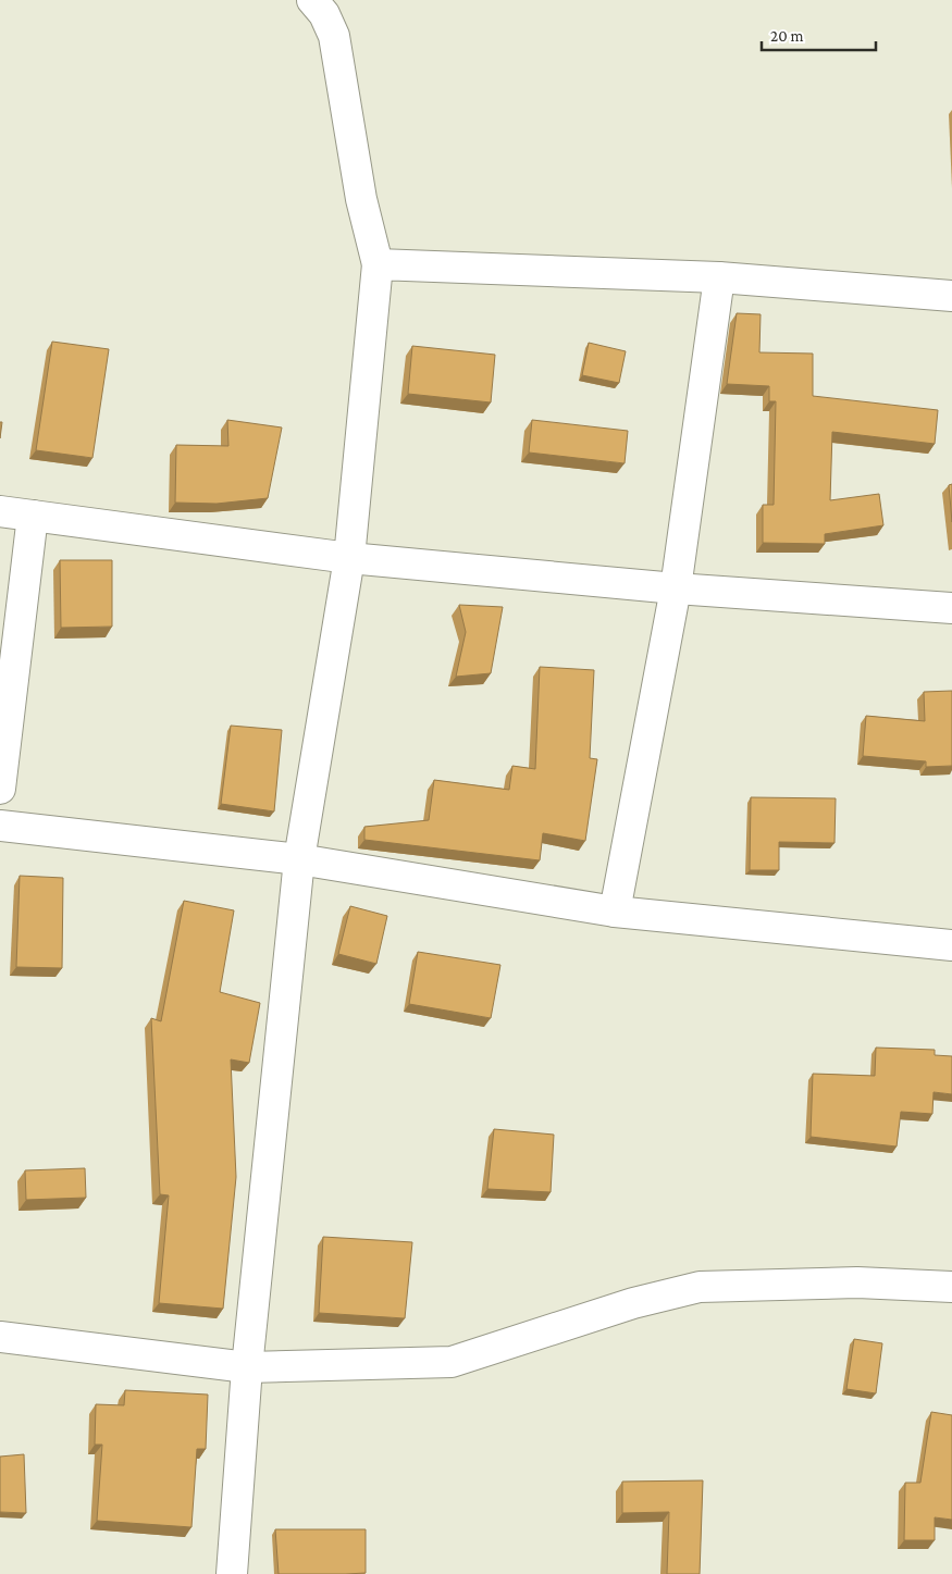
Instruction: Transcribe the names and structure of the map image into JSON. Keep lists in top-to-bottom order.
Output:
{
  "scale_bar": "20 m"
}
